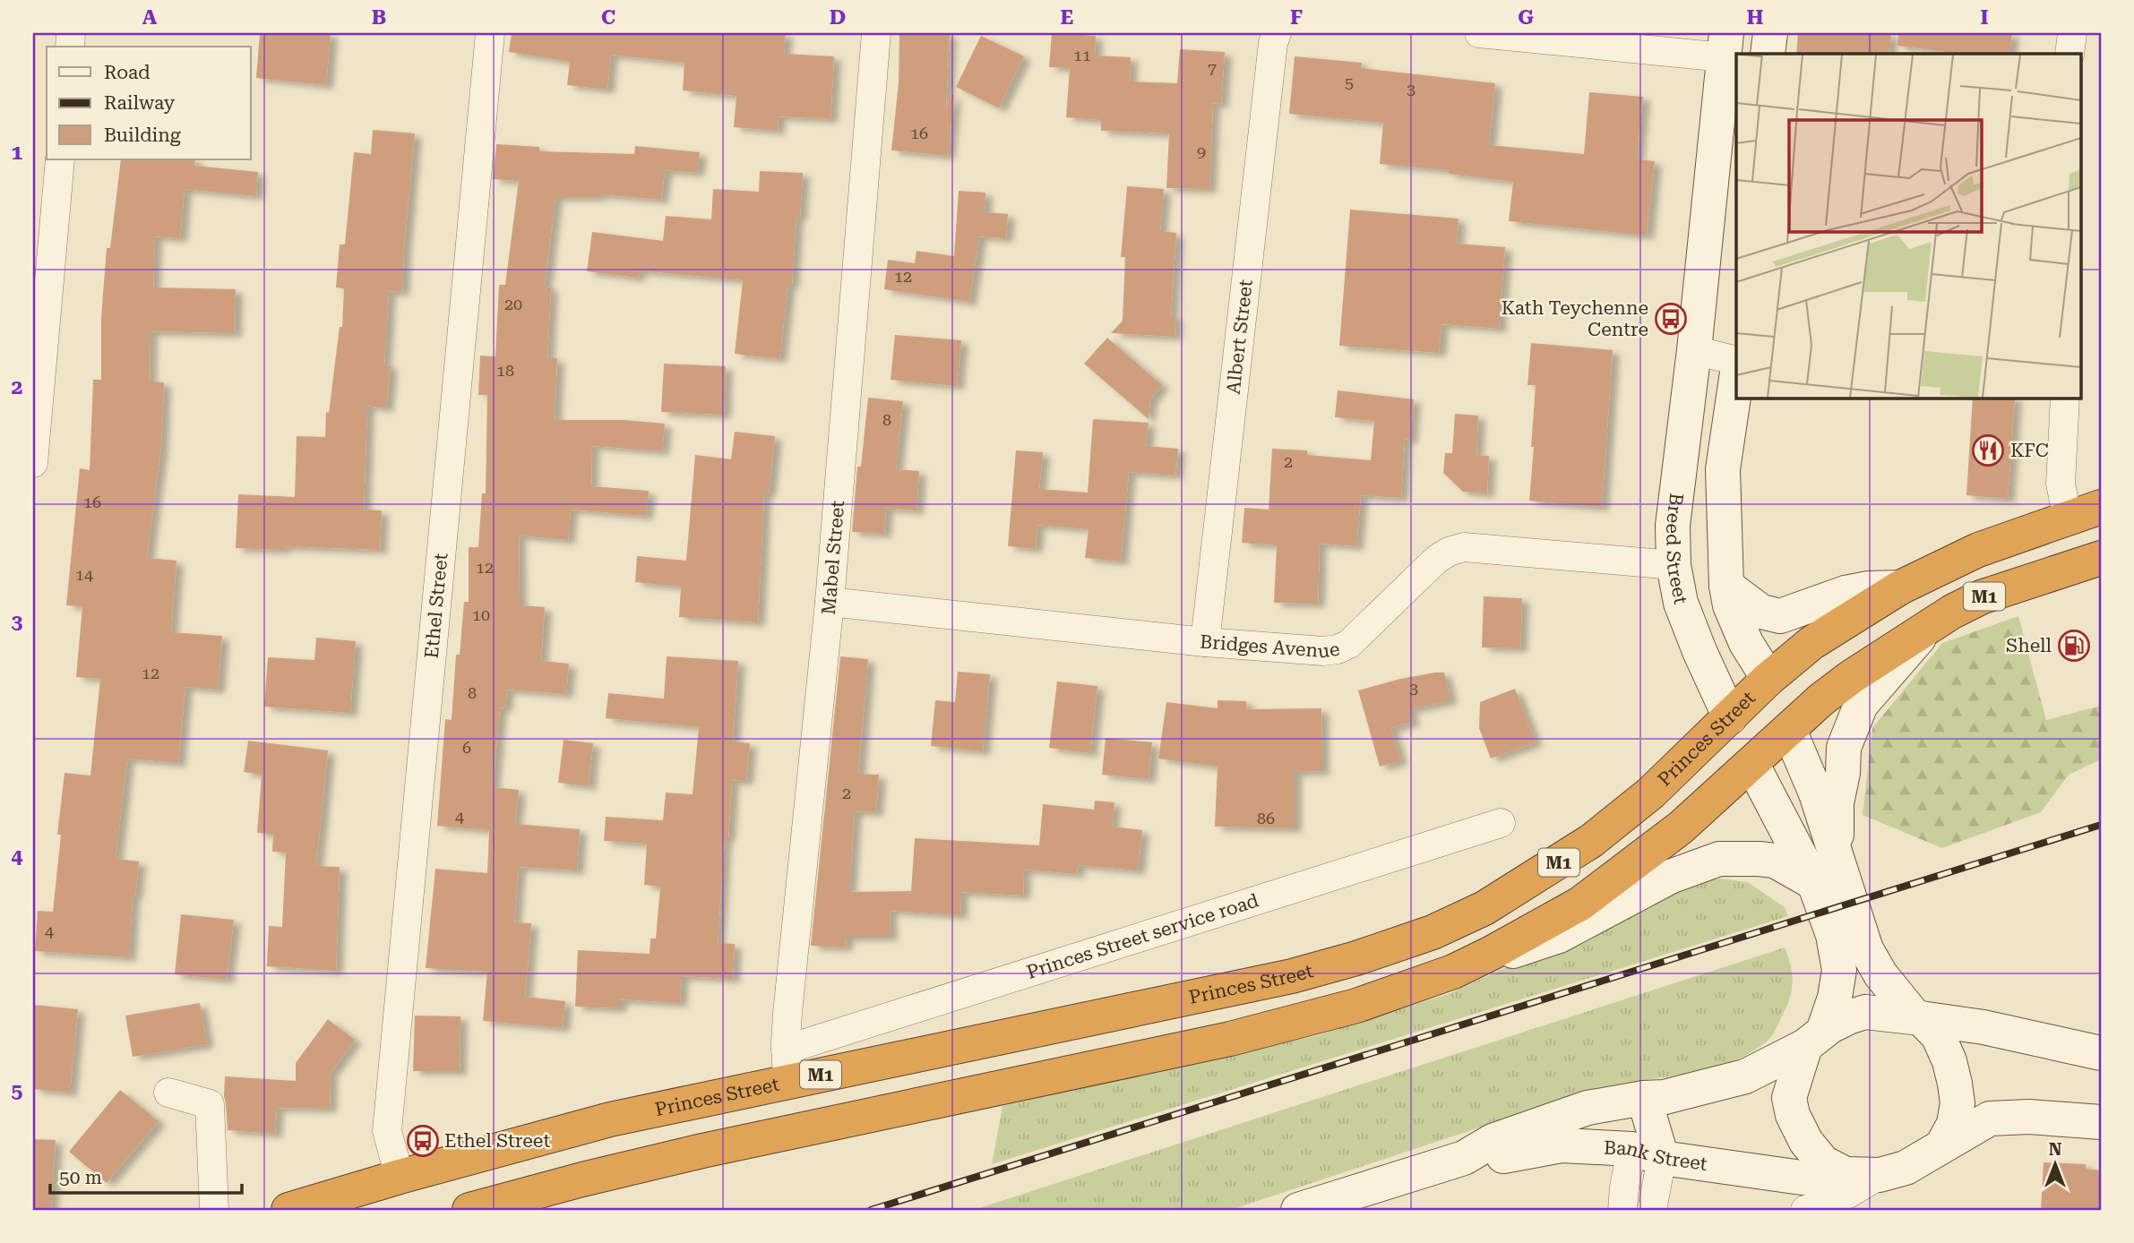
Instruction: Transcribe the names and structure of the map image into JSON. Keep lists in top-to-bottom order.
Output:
{
  "streets": {
    "highway": ["Breed Street", "M1", "Princes Street"],
    "main road": ["Bank Street"],
    "street": [
      "Albert Street",
      "Mabel Street",
      "Ethel Street",
      "Bridges Avenue",
      "Princes Street service road"
    ]
  },
  "crossings": [
    ["Albert Street", "Bridges Avenue"],
    ["Breed Street", "M1"],
    ["Breed Street", "Bridges Avenue"],
    ["Breed Street", "Princes Street"],
    ["Breed Street", "Bank Street"],
    ["Mabel Street", "Bridges Avenue"],
    ["Mabel Street", "Princes Street"],
    ["Mabel Street", "Princes Street service road"],
    ["Ethel Street", "Princes Street"],
    ["Princes Street", "Princes Street service road"]
  ],
  "places": {
    "bus stop": ["Kath Teychenne Centre", "Ethel Street"],
    "restaurant": ["KFC"],
    "fuel station": ["Shell"]
  },
  "house_numbers": [
    "11",
    "7",
    "5",
    "3",
    "16",
    "9",
    "12",
    "20",
    "18",
    "8",
    "2",
    "16",
    "12",
    "14",
    "10",
    "12",
    "3",
    "8",
    "6",
    "2",
    "4",
    "86",
    "4"
  ],
  "legend": ["Road", "Railway", "Building"],
  "scale_bar": "50 m",
  "north": "top",
  "grid": {
    "columns": [
      "A",
      "B",
      "C",
      "D",
      "E",
      "F",
      "G",
      "H",
      "I"
    ],
    "rows": [
      "1",
      "2",
      "3",
      "4",
      "5"
    ]
  }
}
